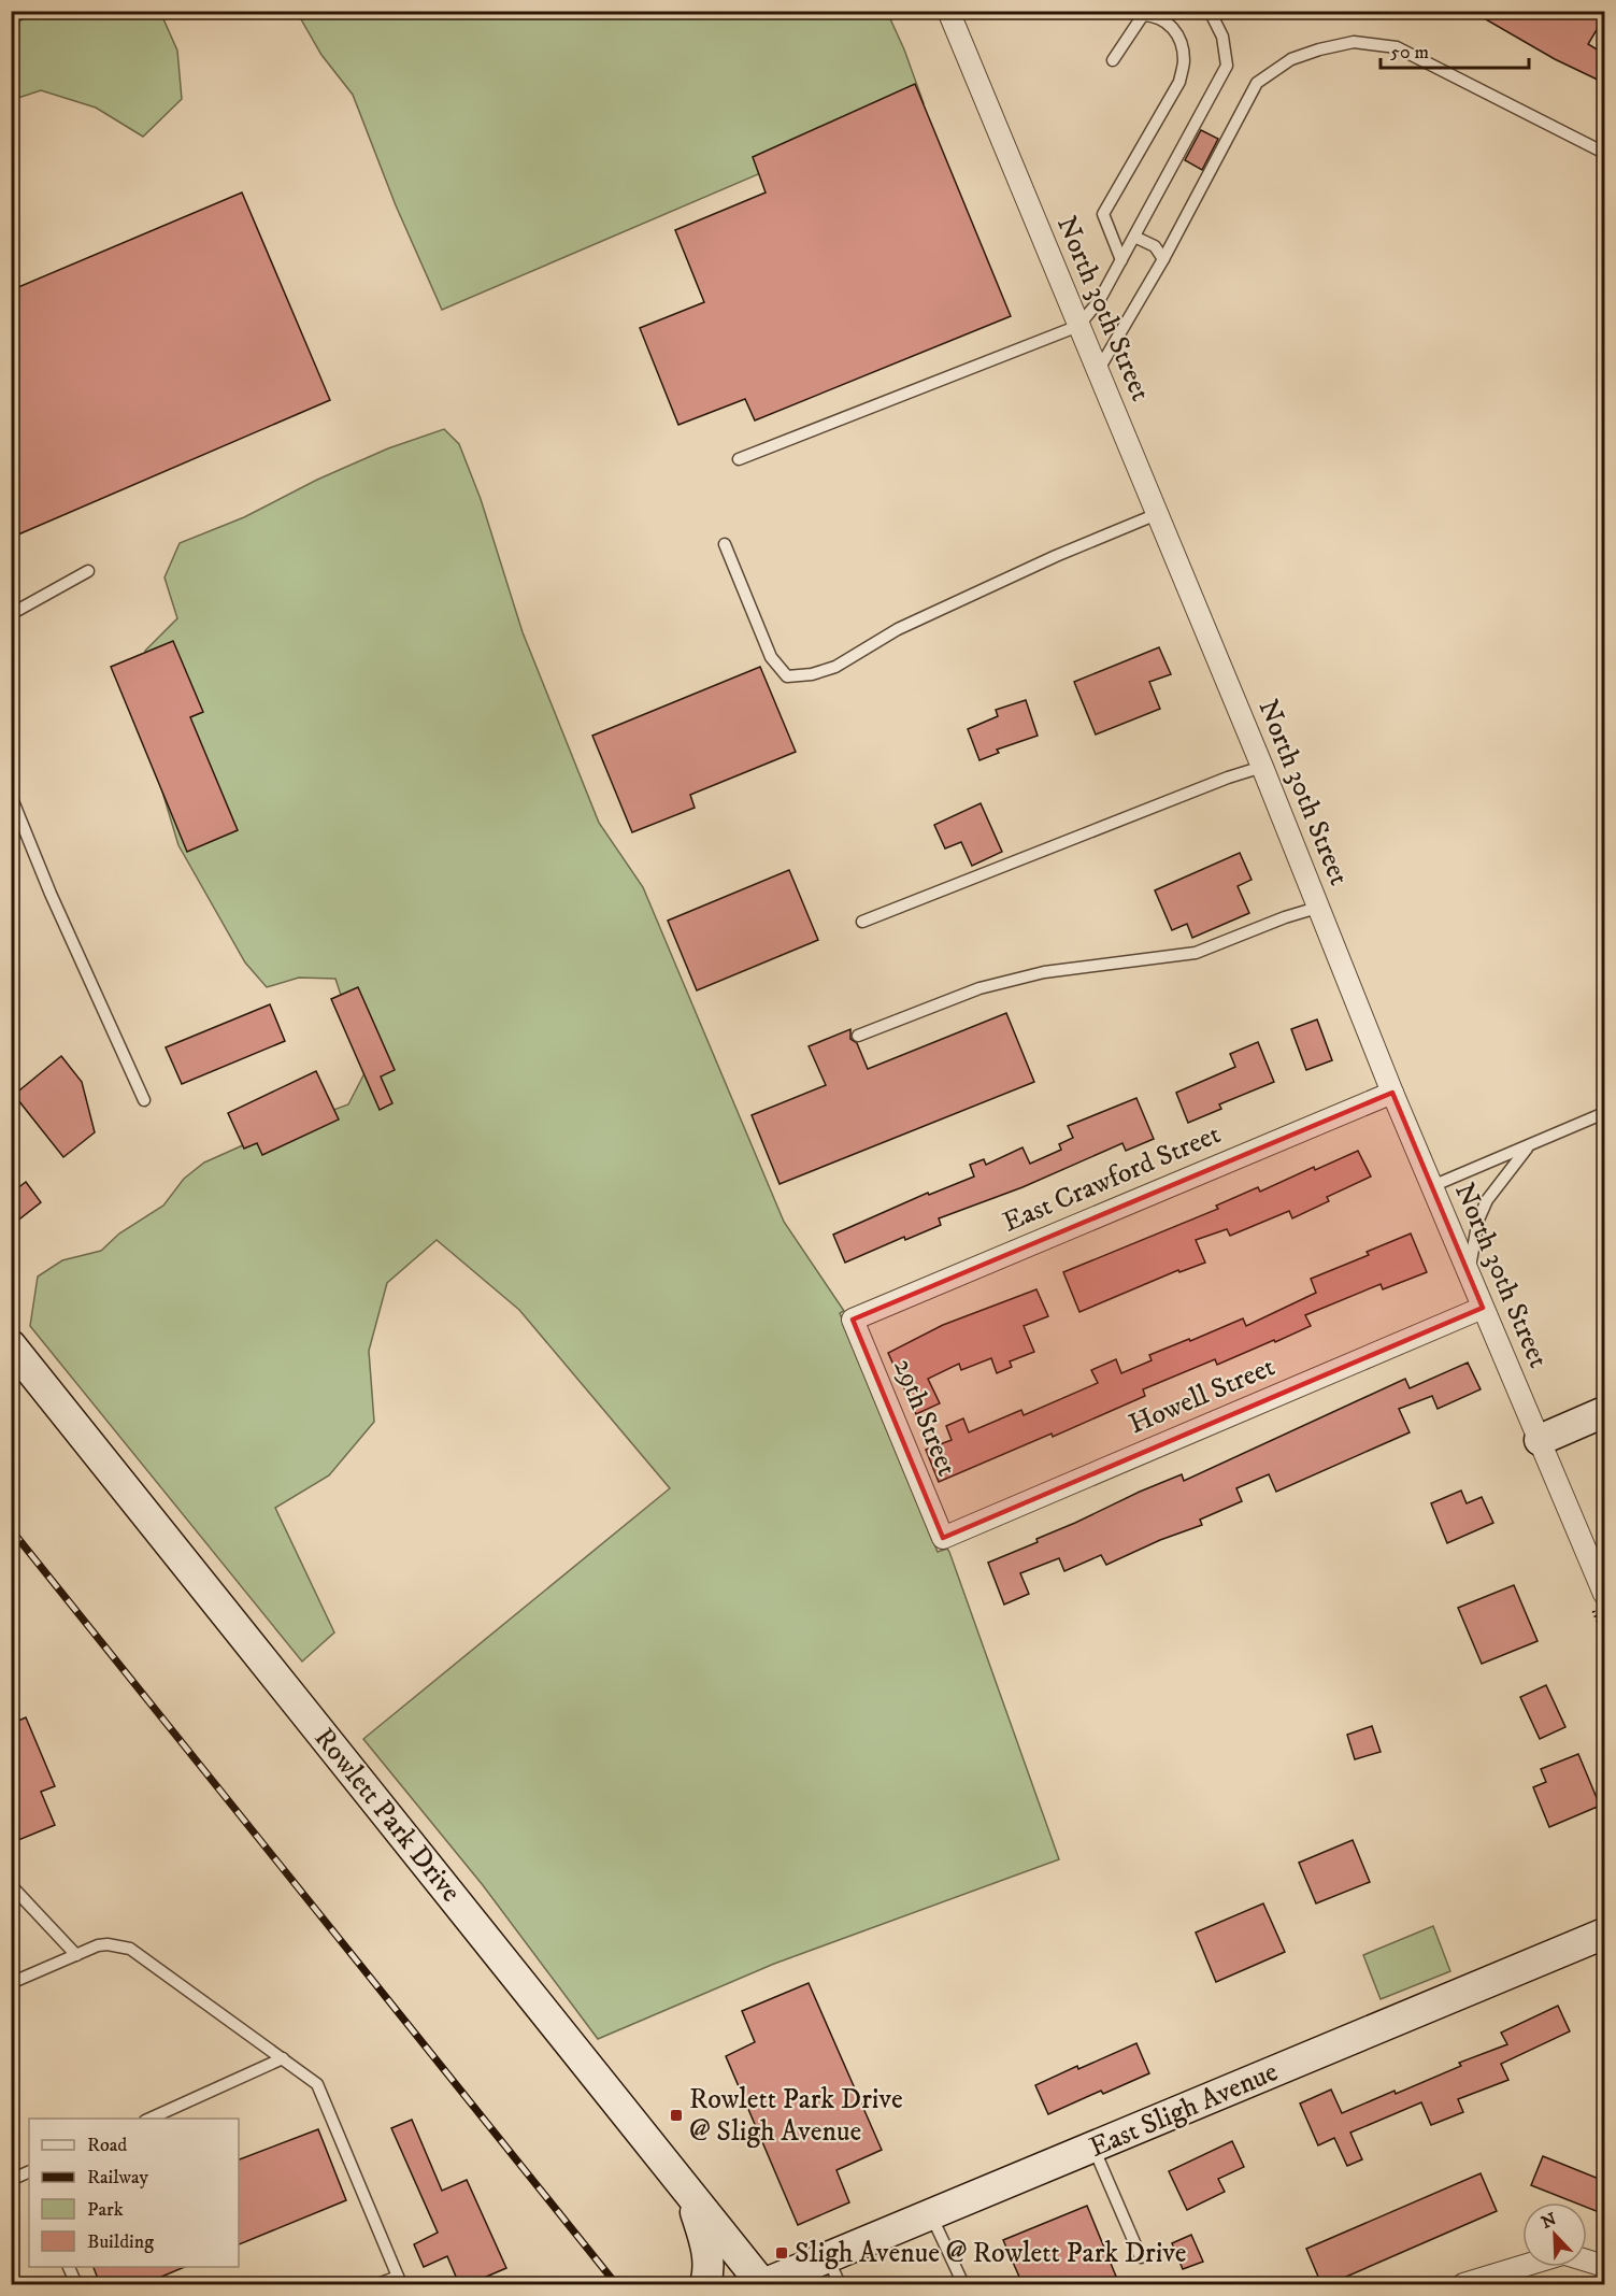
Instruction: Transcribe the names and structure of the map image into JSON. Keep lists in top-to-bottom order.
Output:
{
  "streets": {
    "street": [
      "North 30th Street",
      "East Crawford Street",
      "Howell Street",
      "29th Street",
      "Rowlett Park Drive",
      "East Sligh Avenue"
    ]
  },
  "crossings": [
    ["North 30th Street", "East Crawford Street"],
    ["North 30th Street", "Howell Street"],
    ["East Crawford Street", "29th Street"],
    ["Howell Street", "29th Street"],
    ["Rowlett Park Drive", "East Sligh Avenue"]
  ],
  "places": {
    "transit": ["Rowlett Park Drive @ Sligh Avenue", "Sligh Avenue @ Rowlett Park Drive"]
  },
  "legend": [
    "Road",
    "Railway",
    "Park",
    "Building"
  ],
  "scale_bar": "50 m",
  "north": "top left"
}
